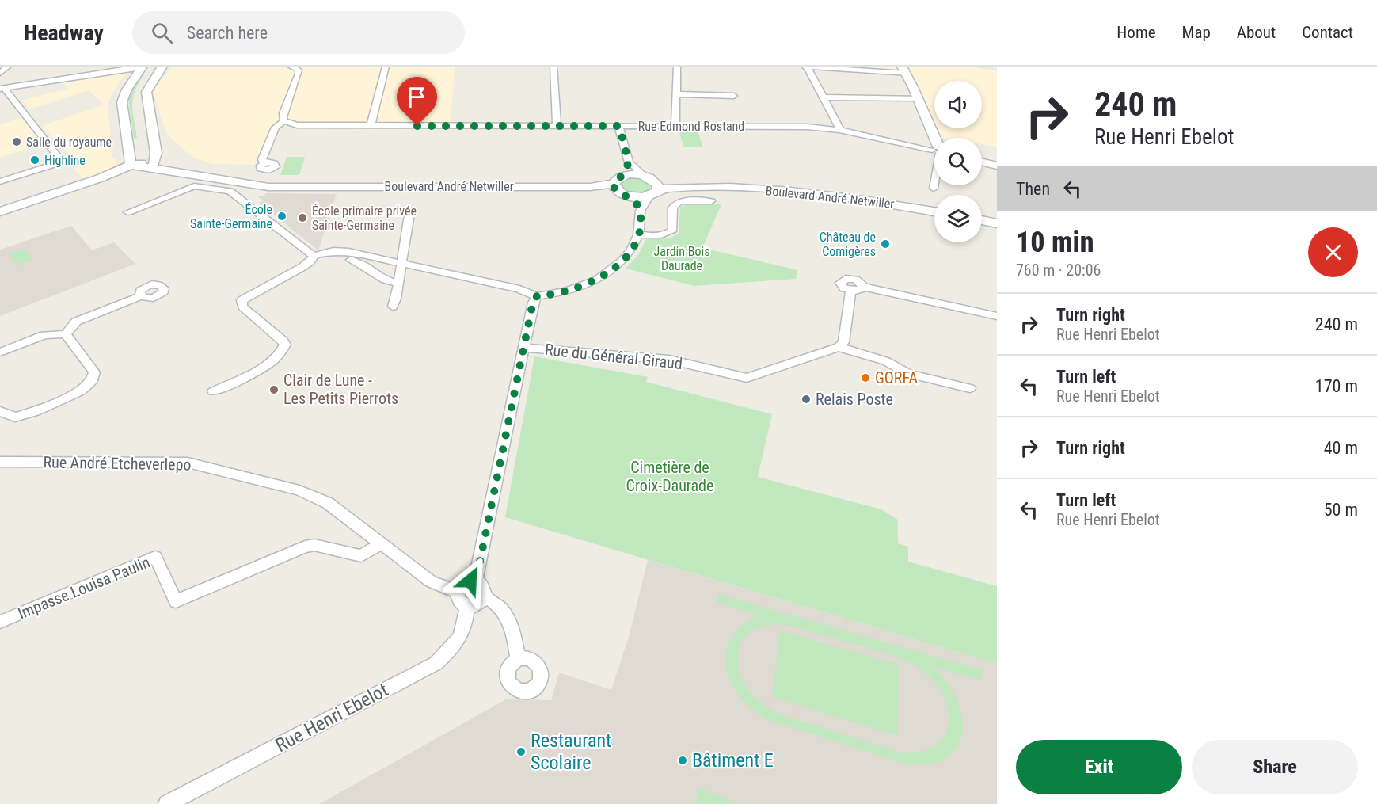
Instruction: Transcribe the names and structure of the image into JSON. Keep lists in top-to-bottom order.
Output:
{
  "streets": {
    "main road": ["Boulevard André Netwiller"],
    "street": [
      "Rue Edmond Rostand",
      "Rue du Général Giraud",
      "Rue André Etcheverlepo",
      "Impasse Louisa Paulin",
      "Rue Henri Ebelot"
    ]
  },
  "crossings": [
    ["Rue André Etcheverlepo", "Impasse Louisa Paulin"],
    ["Rue André Etcheverlepo", "Rue Henri Ebelot"]
  ],
  "parks": ["Jardin Bois Daurade", "Cimetière de Croix-Daurade"],
  "places": [
    "Salle du royaume",
    "Highline",
    "École Sainte-Germaine",
    "École primaire privée Sainte-Germaine",
    "Château de Comigères",
    "GORFA",
    "Clair de Lune - Les Petits Pierrots",
    "Relais Poste",
    "Restaurant Scolaire",
    "Bâtiment E"
  ],
  "page": {
    "header": "Headway",
    "search": "Search here",
    "nav": [
      "Home",
      "Map",
      "About",
      "Contact"
    ],
    "turn": ["240 m", "Rue Henri Ebelot"],
    "then": "Then",
    "heading": ["10 min", "760 m · 20:06"],
    "list": [
      {
        "name": "Turn right",
        "note": "Rue Henri Ebelot",
        "value": "240 m"
      },
      {
        "name": "Turn left",
        "note": "Rue Henri Ebelot",
        "value": "170 m"
      },
      {
        "name": "Turn right",
        "value": "40 m"
      },
      {
        "name": "Turn left",
        "note": "Rue Henri Ebelot",
        "value": "50 m"
      }
    ],
    "buttons": ["Exit", "Share"]
  }
}
